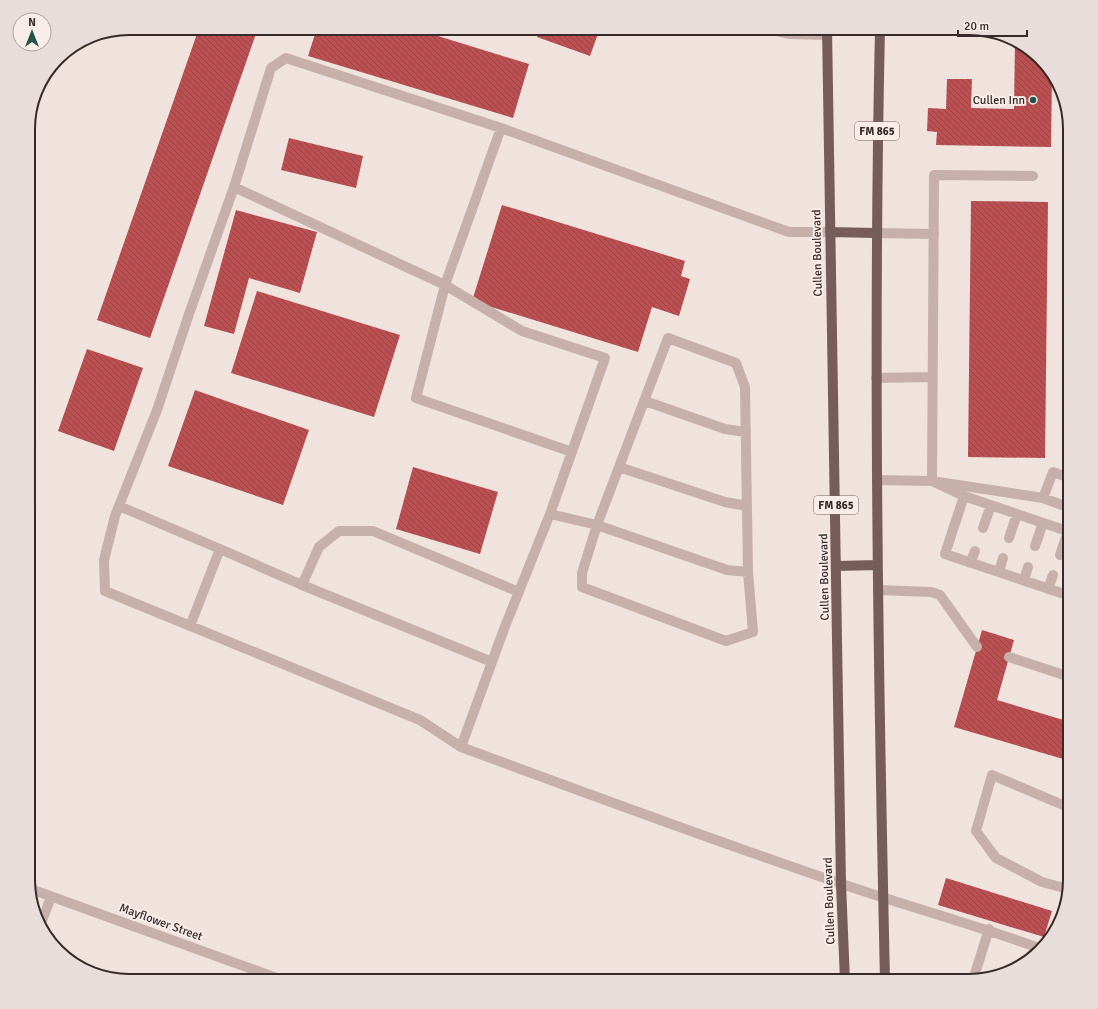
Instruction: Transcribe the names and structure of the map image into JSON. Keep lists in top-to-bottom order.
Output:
{
  "streets": {
    "main road": ["FM 865", "Cullen Boulevard"],
    "street": ["Mayflower Street"]
  },
  "places": ["Cullen Inn"],
  "scale_bar": "20 m",
  "north": "top"
}
